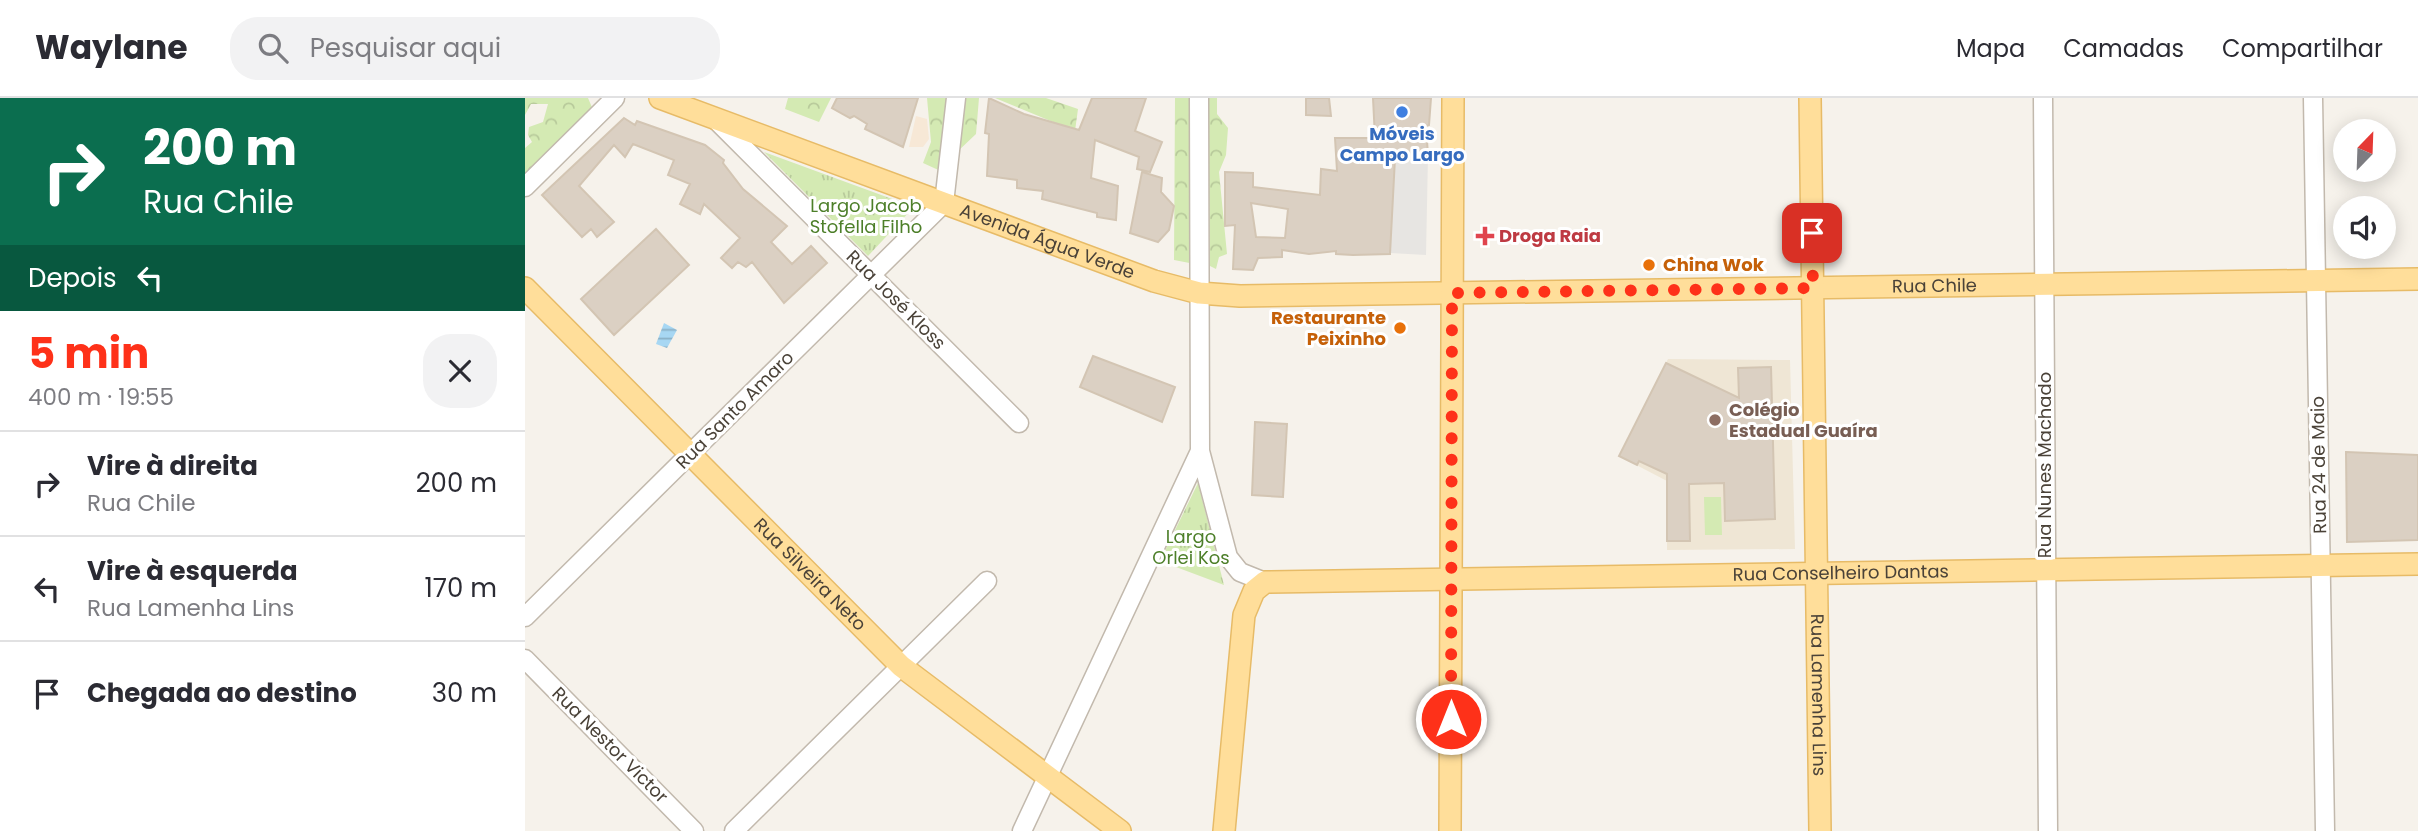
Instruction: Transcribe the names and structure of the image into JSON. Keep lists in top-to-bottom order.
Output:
{
  "streets": {
    "main road": [
      "Avenida Água Verde",
      "Rua Chile",
      "Rua Conselheiro Dantas",
      "Rua Silveira Neto",
      "Rua Lamenha Lins"
    ],
    "street": [
      "Rua José Kloss",
      "Rua Santo Amaro",
      "Rua Nunes Machado",
      "Rua 24 de Maio",
      "Rua Nestor Victor"
    ]
  },
  "crossings": [
    ["Avenida Água Verde", "Rua Chile"],
    ["Avenida Água Verde", "Rua José Kloss"],
    ["Avenida Água Verde", "Rua Santo Amaro"],
    ["Rua Chile", "Rua Nunes Machado"],
    ["Rua Chile", "Rua 24 de Maio"],
    ["Rua Chile", "Rua Lamenha Lins"],
    ["Rua José Kloss", "Rua Santo Amaro"],
    ["Rua Santo Amaro", "Rua Silveira Neto"],
    ["Rua Nunes Machado", "Rua Conselheiro Dantas"],
    ["Rua 24 de Maio", "Rua Conselheiro Dantas"],
    ["Rua Conselheiro Dantas", "Rua Lamenha Lins"]
  ],
  "parks": ["Largo Jacob Stofella Filho", "Largo Orlei Kos"],
  "places": {
    "other": [
      "Móveis Campo Largo",
      "China Wok",
      "Restaurante Peixinho",
      "Colégio Estadual Guaíra"
    ],
    "health": ["Droga Raia"]
  },
  "north": "top right",
  "page": {
    "header": "Waylane",
    "search": "Pesquisar aqui",
    "nav": ["Mapa", "Camadas", "Compartilhar"],
    "turn": ["200 m", "Rua Chile"],
    "then": "Depois",
    "heading": ["5 min", "400 m · 19:55"],
    "list": [
      {
        "name": "Vire à direita",
        "note": "Rua Chile",
        "value": "200 m"
      },
      {
        "name": "Vire à esquerda",
        "note": "Rua Lamenha Lins",
        "value": "170 m"
      },
      {
        "name": "Chegada ao destino",
        "value": "30 m"
      }
    ]
  }
}
